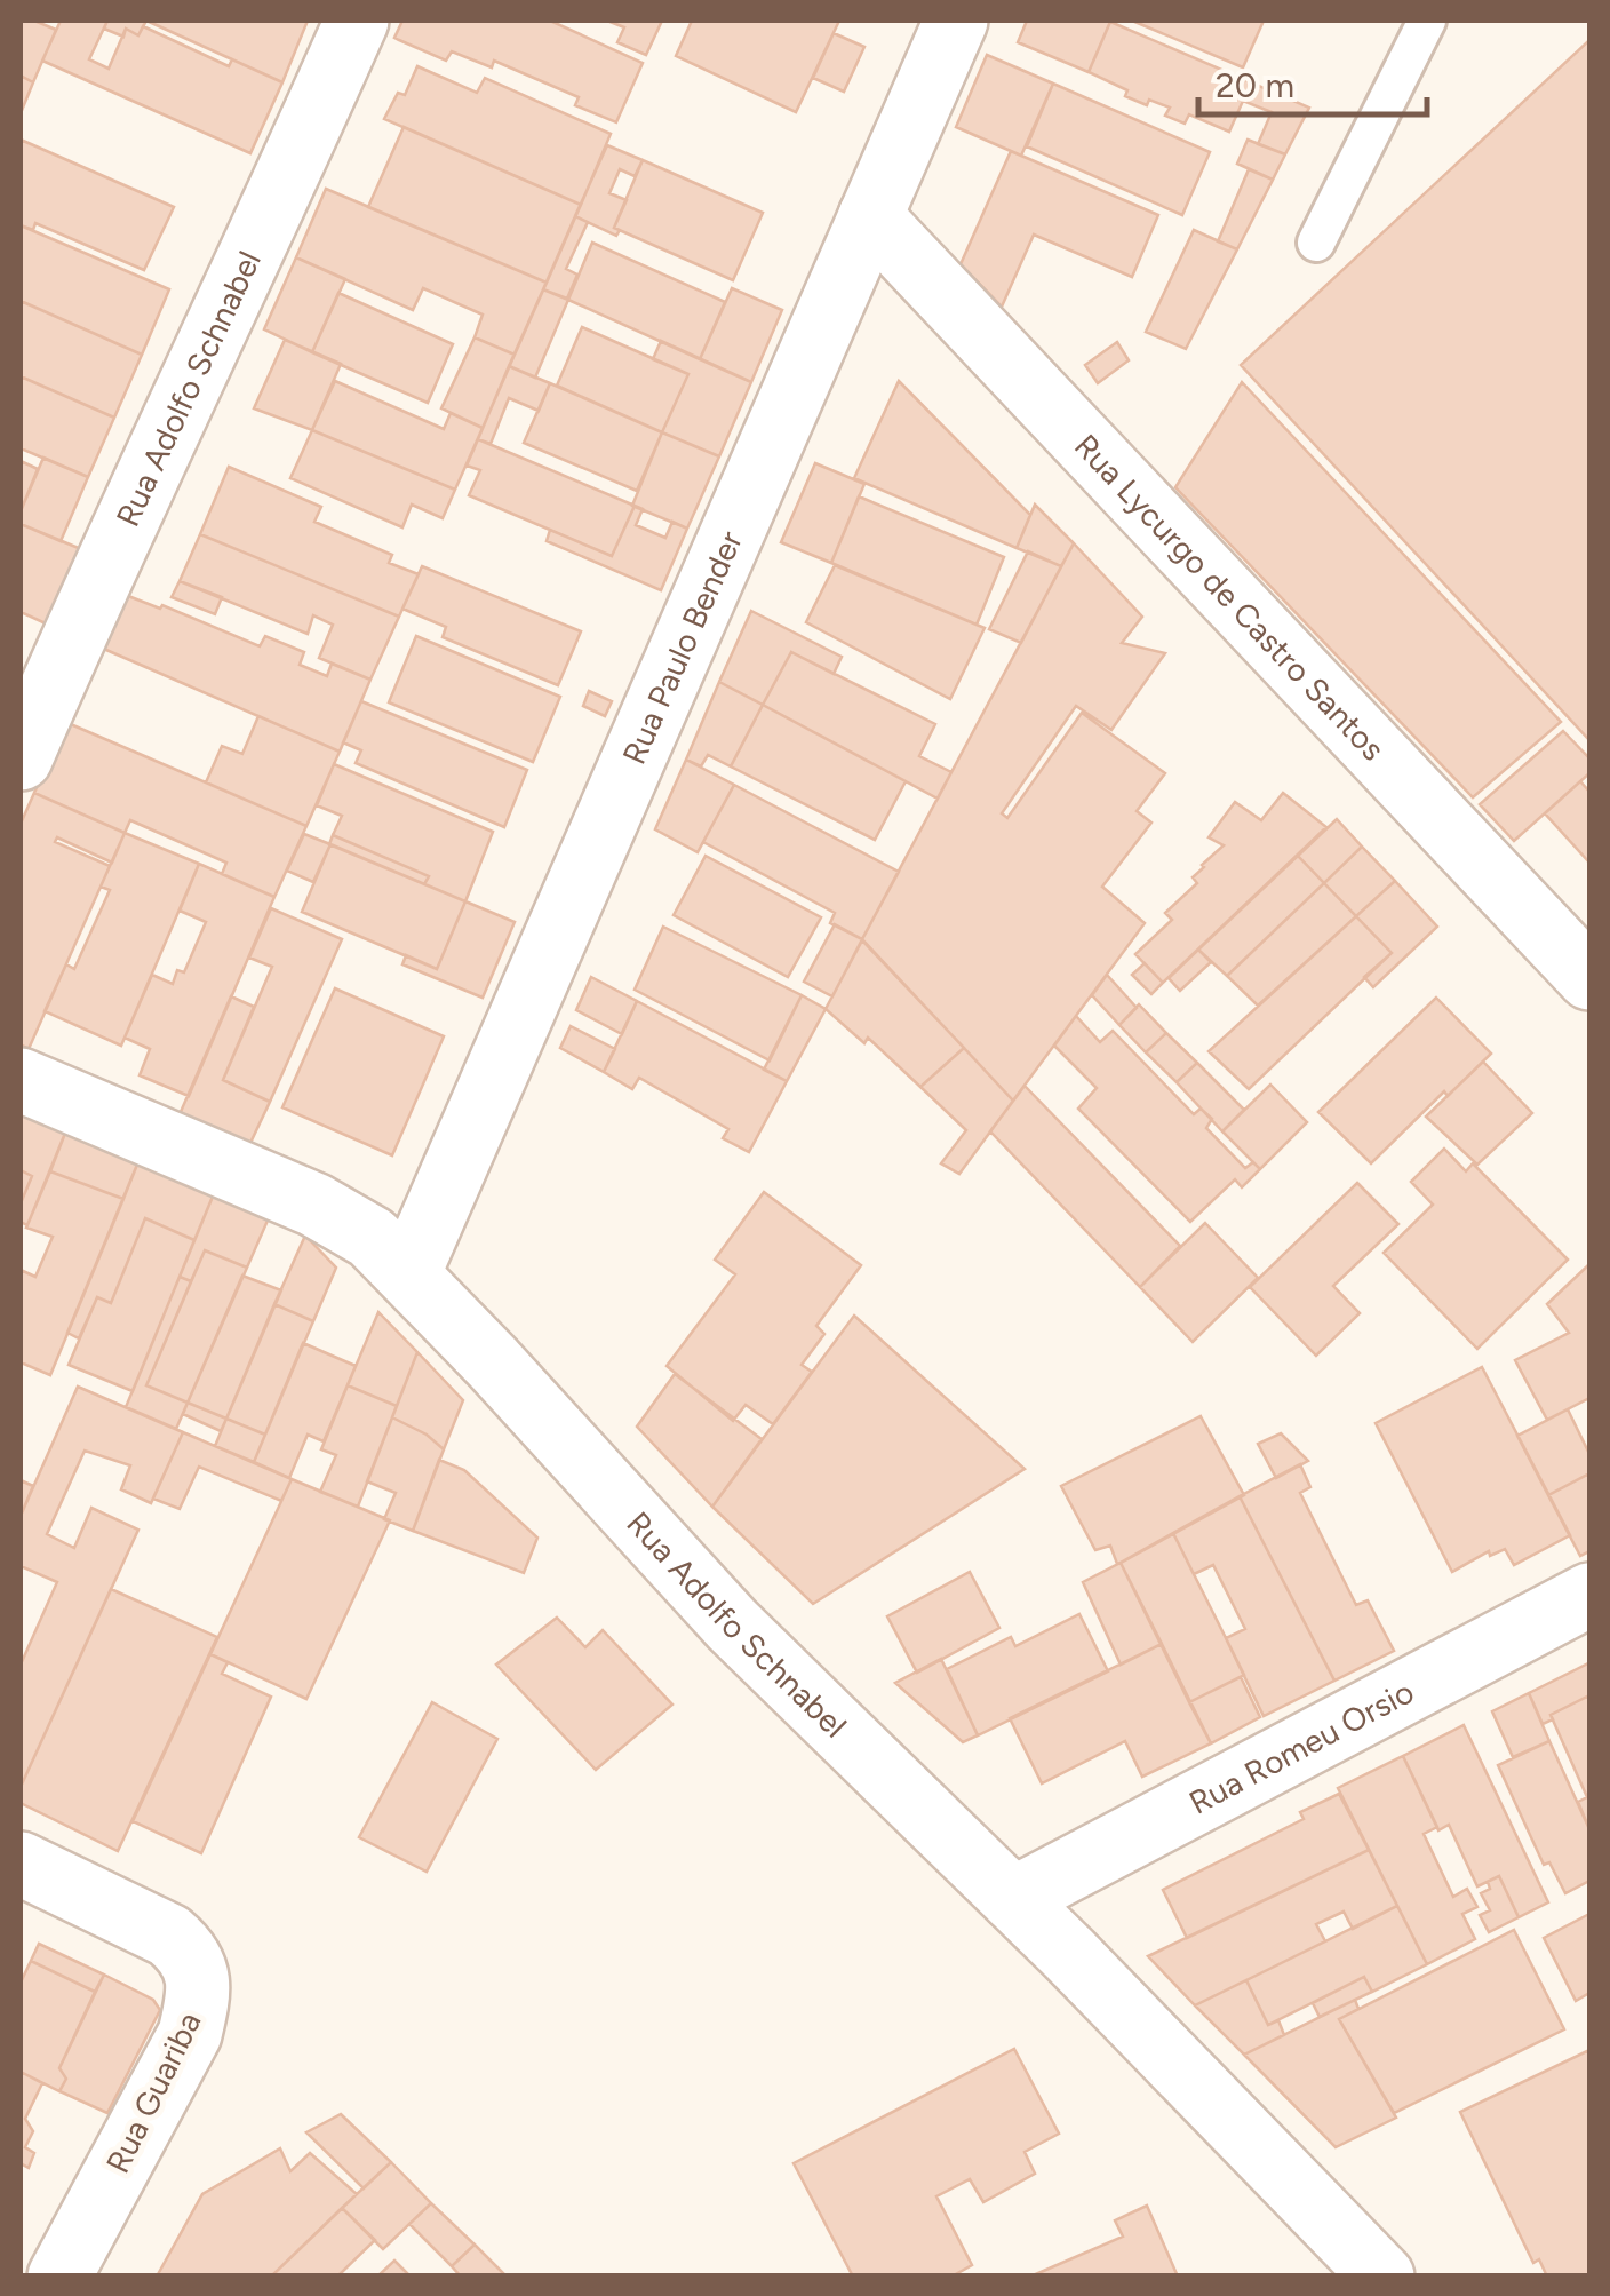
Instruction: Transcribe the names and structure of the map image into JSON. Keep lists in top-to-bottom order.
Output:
{
  "streets": {
    "street": [
      "Rua Adolfo Schnabel",
      "Rua Lycurgo de Castro Santos",
      "Rua Paulo Bender",
      "Rua Romeu Orsio",
      "Rua Guariba"
    ]
  },
  "crossings": [
    ["Rua Adolfo Schnabel", "Rua Paulo Bender"],
    ["Rua Adolfo Schnabel", "Rua Romeu Orsio"],
    ["Rua Lycurgo de Castro Santos", "Rua Paulo Bender"]
  ],
  "scale_bar": "20 m"
}
